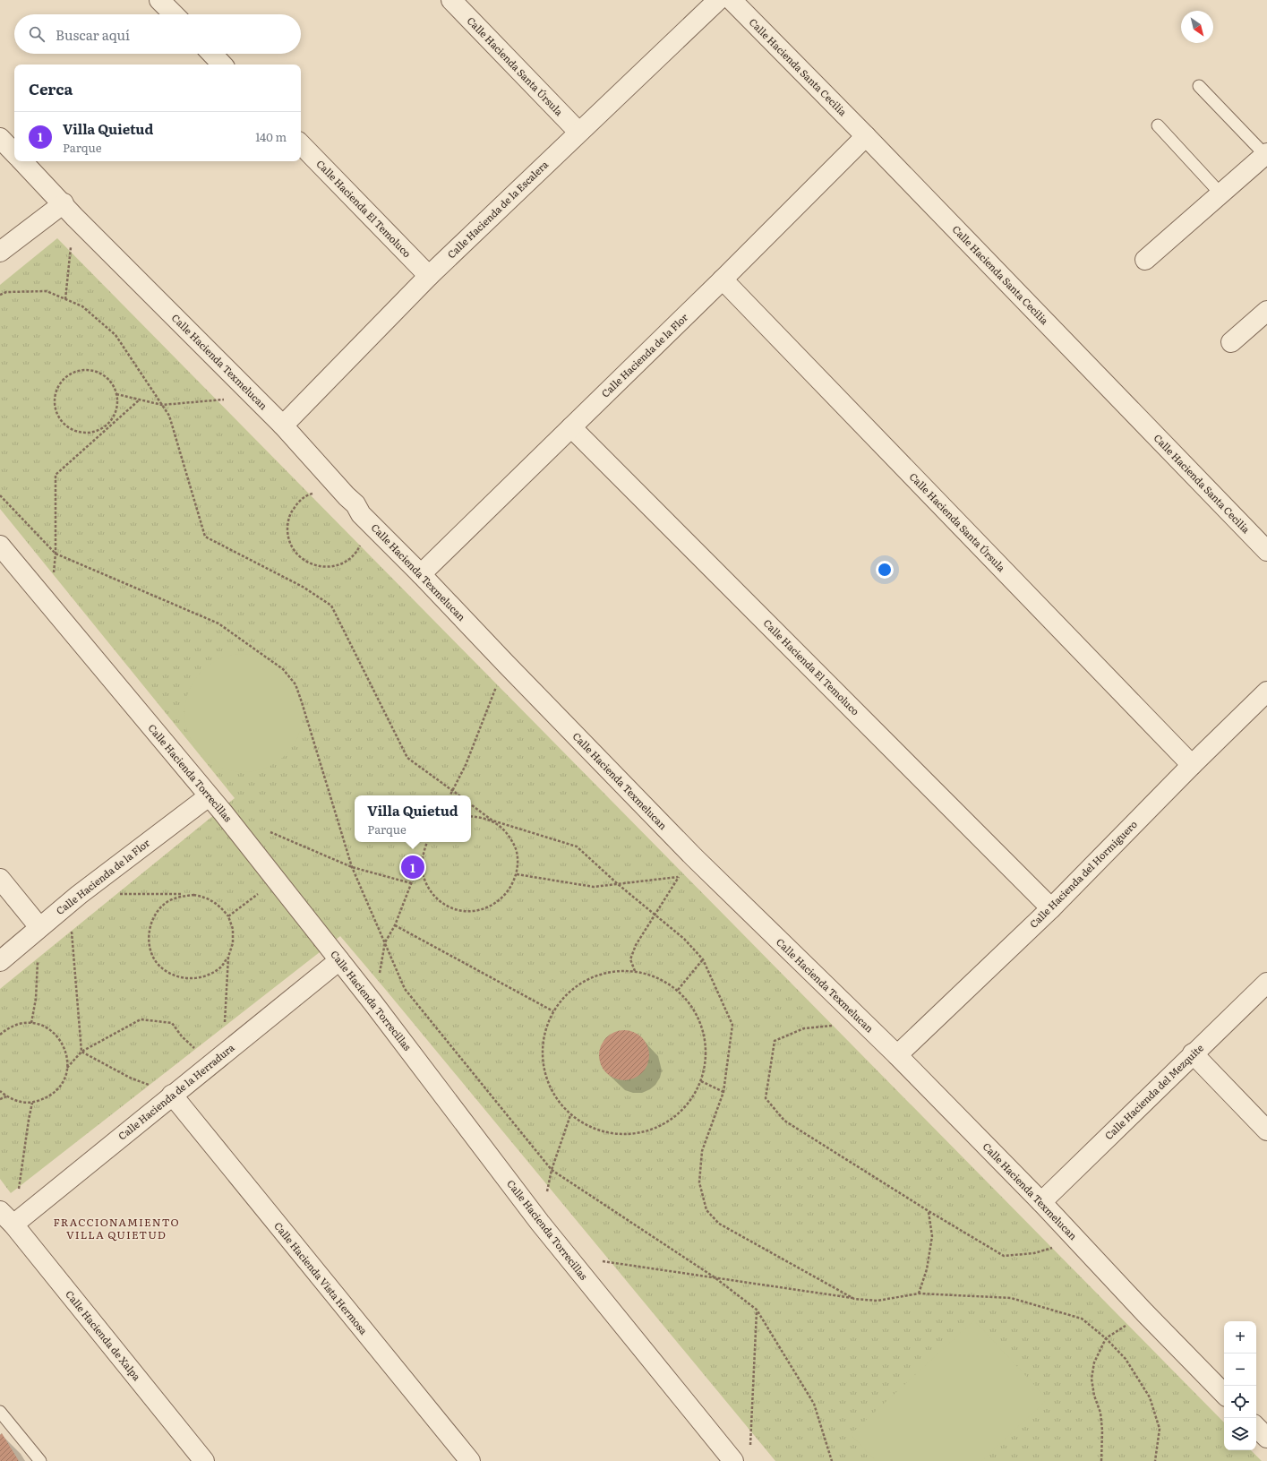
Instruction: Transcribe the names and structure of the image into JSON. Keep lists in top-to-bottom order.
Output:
{
  "streets": {
    "street": [
      "Calle Hacienda Santa Úrsula",
      "Calle Hacienda Santa Cecilia",
      "Calle Hacienda El Temoluco",
      "Calle Hacienda de la Escalera",
      "Calle Hacienda de la Flor",
      "Calle Hacienda Texmelucan",
      "Calle Hacienda Torrecillas",
      "Calle Hacienda del Hormiguero",
      "Calle Hacienda de la Herradura",
      "Calle Hacienda del Mezquite",
      "Calle Hacienda Vista Hermosa",
      "Calle Hacienda de Xalpa"
    ]
  },
  "crossings": [
    ["Calle Hacienda Santa Úrsula", "Calle Hacienda de la Escalera"],
    ["Calle Hacienda Santa Úrsula", "Calle Hacienda de la Flor"],
    ["Calle Hacienda Santa Úrsula", "Calle Hacienda del Hormiguero"],
    ["Calle Hacienda Santa Cecilia", "Calle Hacienda de la Flor"],
    ["Calle Hacienda El Temoluco", "Calle Hacienda de la Escalera"],
    ["Calle Hacienda El Temoluco", "Calle Hacienda de la Flor"],
    ["Calle Hacienda El Temoluco", "Calle Hacienda del Hormiguero"],
    ["Calle Hacienda de la Escalera", "Calle Hacienda Texmelucan"],
    ["Calle Hacienda de la Flor", "Calle Hacienda Texmelucan"],
    ["Calle Hacienda de la Flor", "Calle Hacienda Torrecillas"],
    ["Calle Hacienda Texmelucan", "Calle Hacienda del Hormiguero"],
    ["Calle Hacienda Texmelucan", "Calle Hacienda del Mezquite"],
    ["Calle Hacienda Torrecillas", "Calle Hacienda de la Herradura"],
    ["Calle Hacienda de la Herradura", "Calle Hacienda Vista Hermosa"],
    ["Calle Hacienda de la Herradura", "Calle Hacienda de Xalpa"]
  ],
  "districts": ["FRACCIONAMIENTO VILLA QUIETUD"],
  "north": "bottom right",
  "page": {
    "search": "Buscar aquí",
    "heading": "Cerca",
    "list": [
      {
        "mark": "1",
        "name": "Villa Quietud",
        "note": "Parque",
        "value": "140 m"
      }
    ],
    "popup": ["Villa Quietud", "Parque"],
    "pins": "1",
    "map_buttons": ["+", "−"]
  }
}
